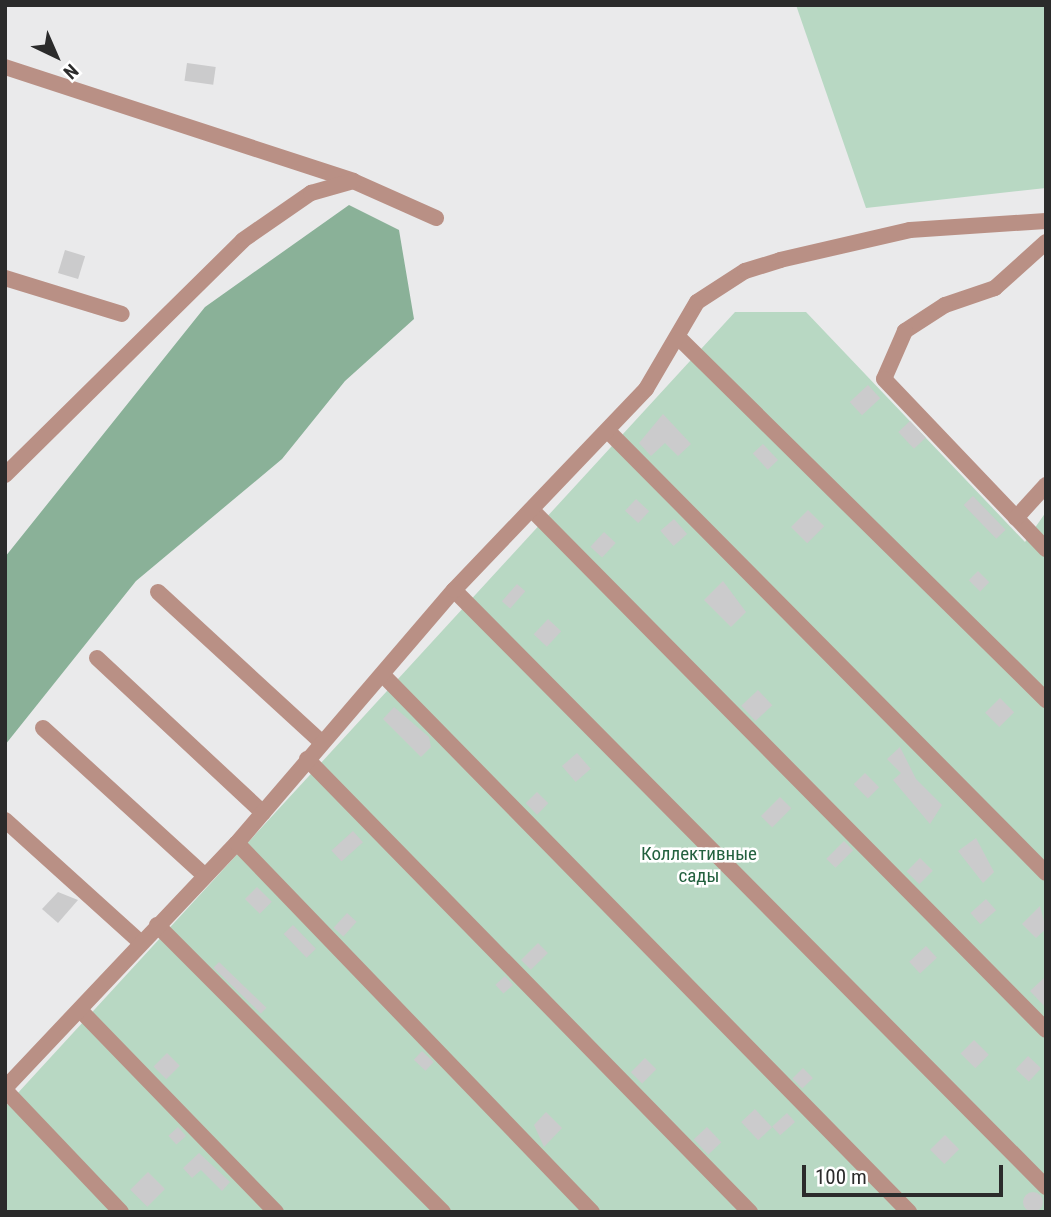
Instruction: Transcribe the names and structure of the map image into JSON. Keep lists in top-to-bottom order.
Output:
{
  "parks": ["Коллективные сады"],
  "scale_bar": "100 m",
  "north": "bottom right"
}
